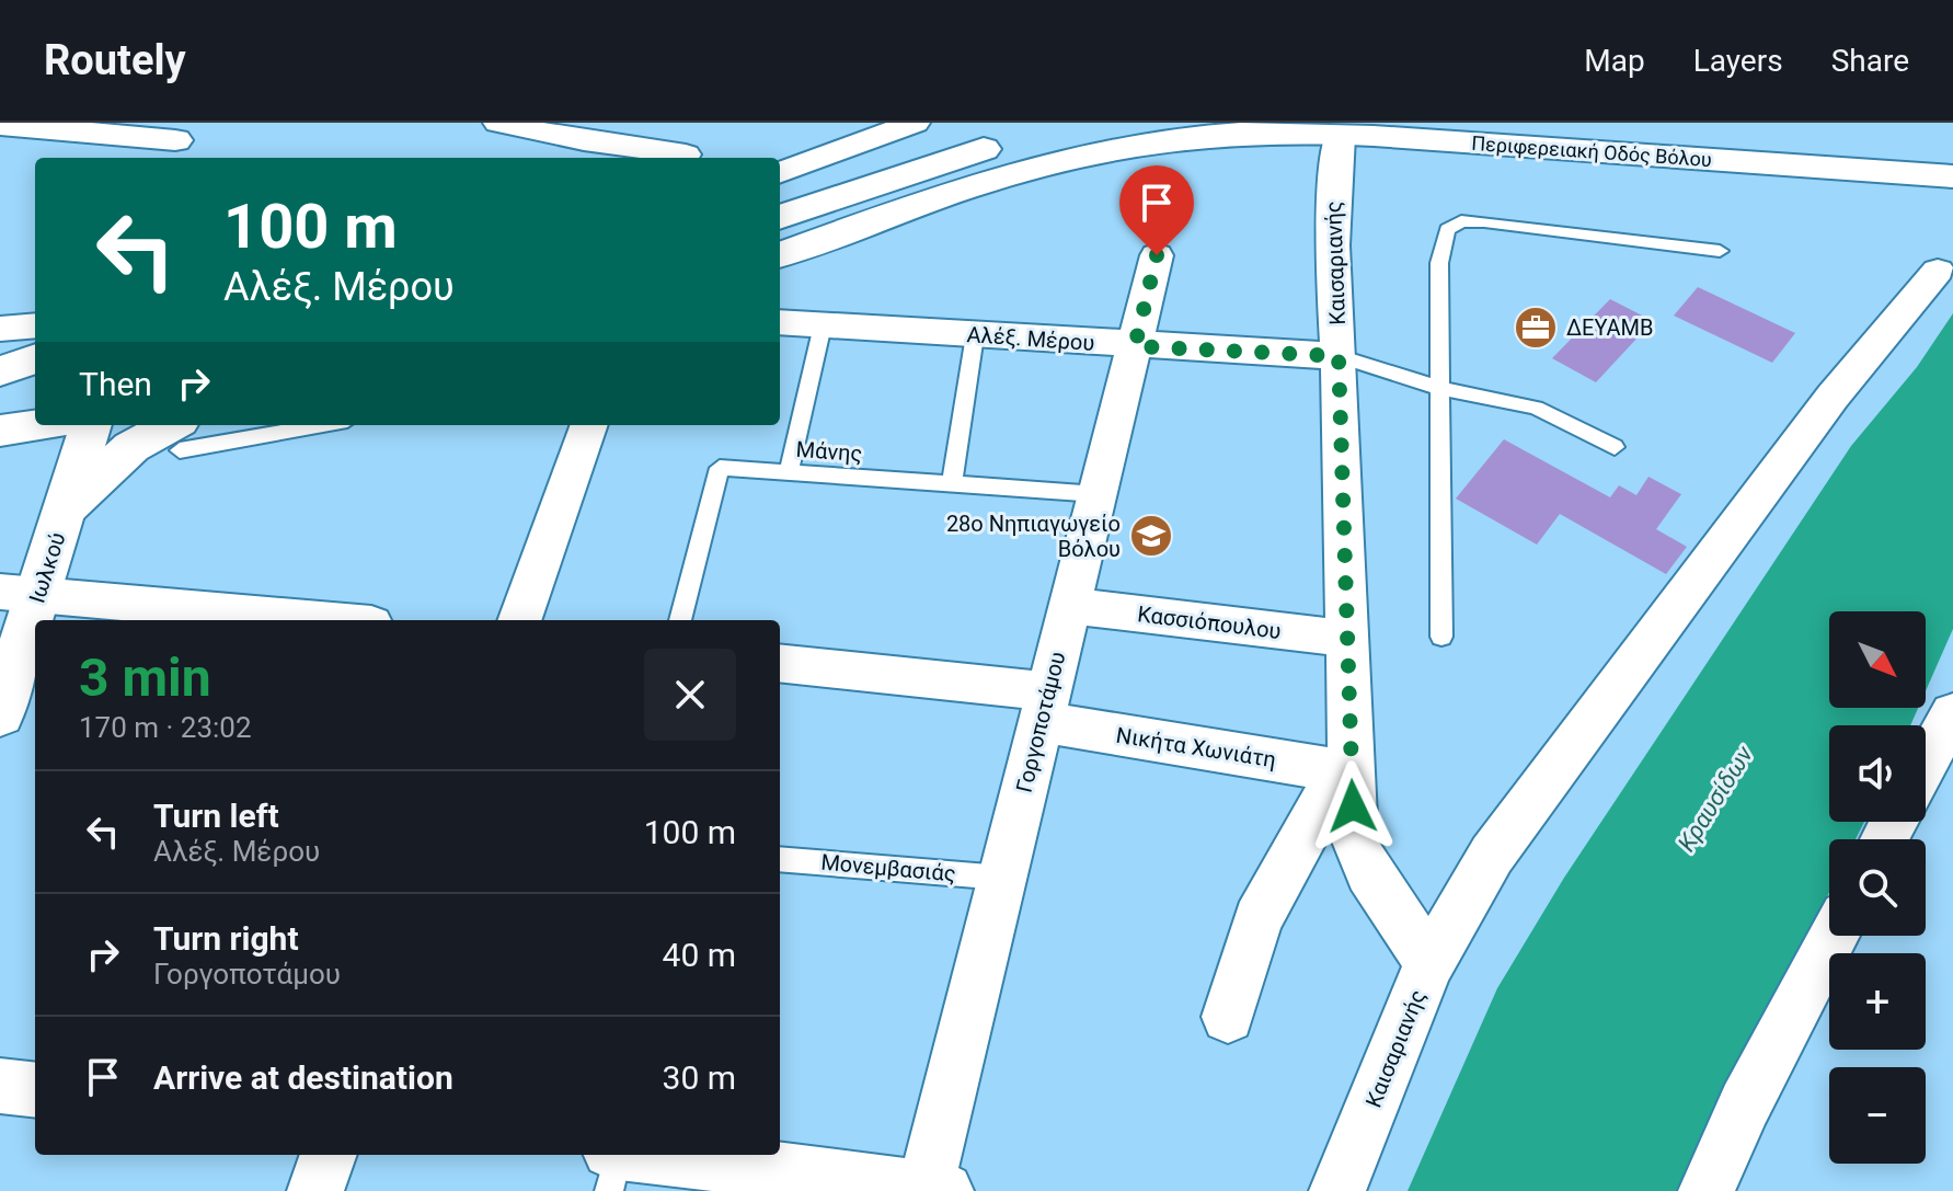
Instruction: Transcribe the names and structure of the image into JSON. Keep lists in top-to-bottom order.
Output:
{
  "streets": {
    "main road": ["Περιφερειακή Οδός Βόλου", "Ιωλκού"],
    "street": [
      "Καισαριανής",
      "Αλέξ. Μέρου",
      "Κασσιόπουλου",
      "Γοργοποτάμου",
      "Νικήτα Χωνιάτη"
    ],
    "lane": ["Μάνης", "Μονεμβασιάς"]
  },
  "crossings": [
    ["Περιφερειακή Οδός Βόλου", "Καισαριανής"],
    ["Καισαριανής", "Αλέξ. Μέρου"],
    ["Καισαριανής", "Κασσιόπουλου"],
    ["Καισαριανής", "Νικήτα Χωνιάτη"],
    ["Αλέξ. Μέρου", "Γοργοποτάμου"],
    ["Μάνης", "Γοργοποτάμου"],
    ["Κασσιόπουλου", "Γοργοποτάμου"],
    ["Γοργοποτάμου", "Νικήτα Χωνιάτη"],
    ["Γοργοποτάμου", "Μονεμβασιάς"]
  ],
  "water": ["Κραυσίδων"],
  "places": {
    "office": ["ΔΕΥΑΜΒ"],
    "school or university": ["28ο Νηπιαγωγείο Βόλου"]
  },
  "north": "bottom right",
  "page": {
    "header": "Routely",
    "nav": ["Map", "Layers", "Share"],
    "turn": ["100 m", "Αλέξ. Μέρου"],
    "then": "Then",
    "map_buttons": ["+", "−"],
    "heading": ["3 min", "170 m · 23:02"],
    "list": [
      {
        "name": "Turn left",
        "note": "Αλέξ. Μέρου",
        "value": "100 m"
      },
      {
        "name": "Turn right",
        "note": "Γοργοποτάμου",
        "value": "40 m"
      },
      {
        "name": "Arrive at destination",
        "value": "30 m"
      }
    ]
  }
}
